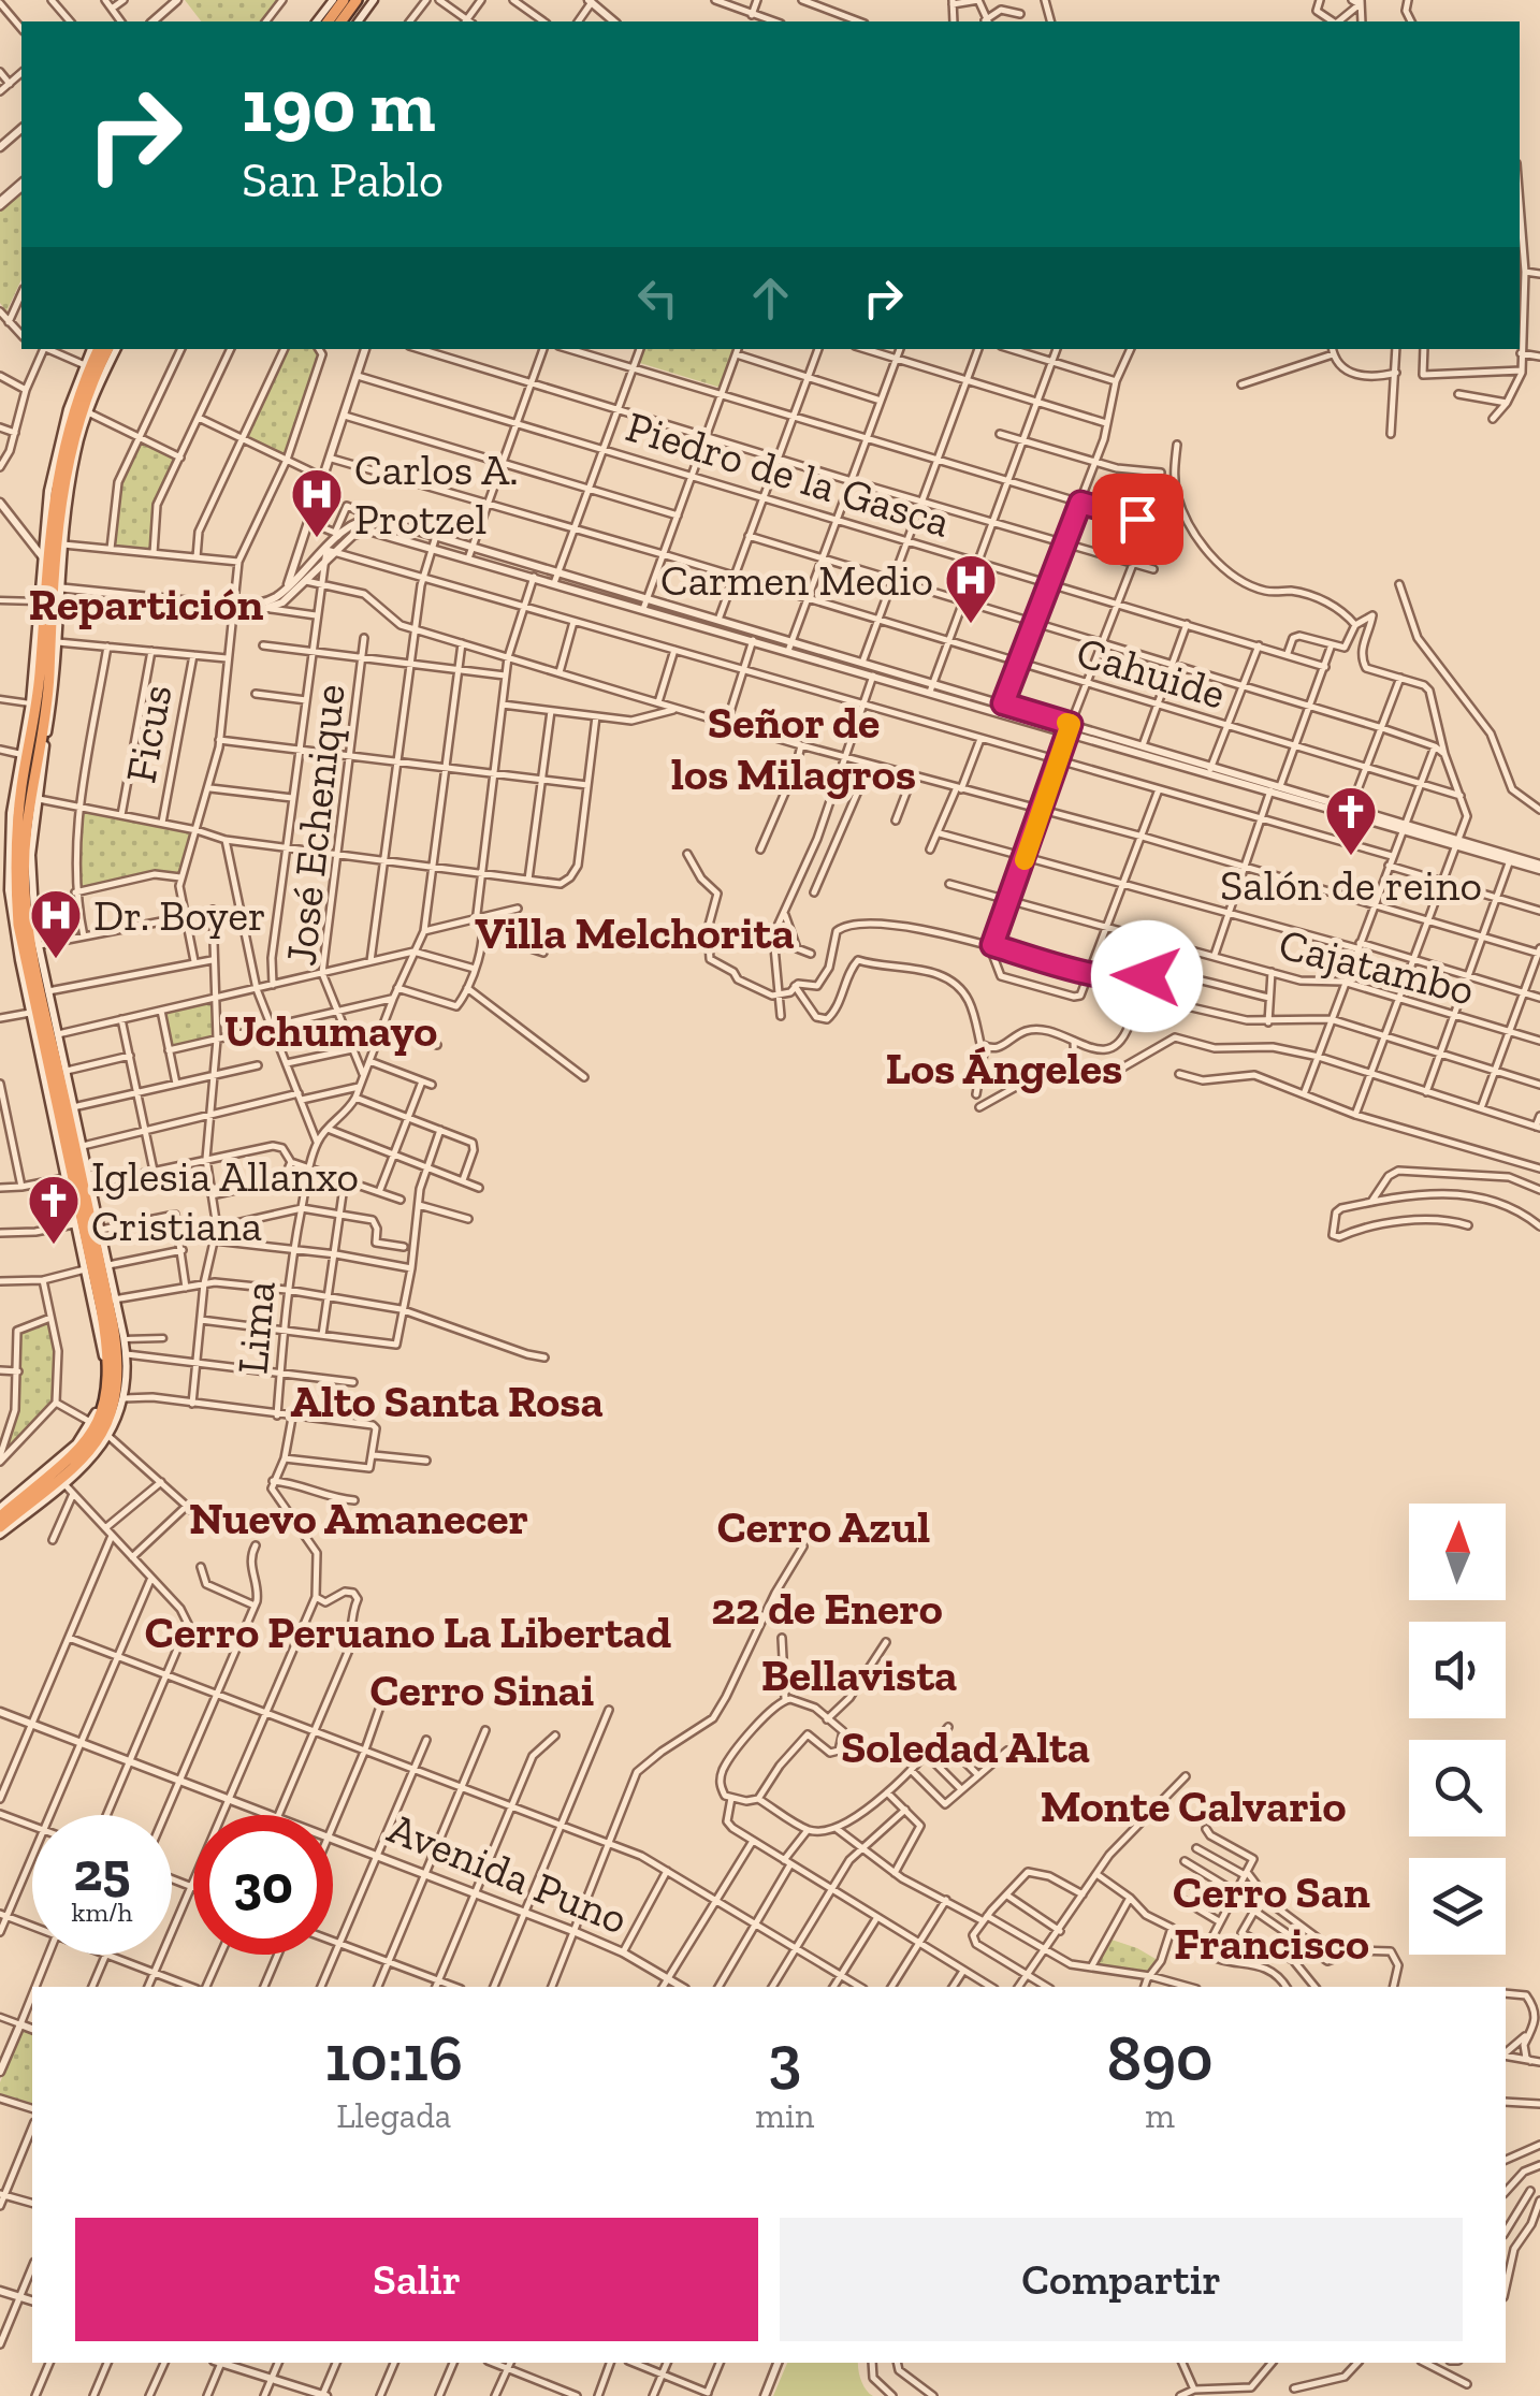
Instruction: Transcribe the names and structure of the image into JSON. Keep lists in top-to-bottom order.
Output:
{
  "streets": {
    "street": [
      "Piedro de la Gasca",
      "Cahuide",
      "Ficus",
      "José Echenique",
      "Cajatambo",
      "Lima",
      "Avenida Puno"
    ]
  },
  "crossings": [
    ["José Echenique", "Lima"]
  ],
  "districts": [
    "Repartición",
    "Señor de los Milagros",
    "Villa Melchorita",
    "Uchumayo",
    "Los Ángeles",
    "Alto Santa Rosa",
    "Nuevo Amanecer",
    "Cerro Azul",
    "22 de Enero",
    "Cerro Peruano La Libertad",
    "Bellavista",
    "Cerro Sinai",
    "Soledad Alta",
    "Monte Calvario",
    "Cerro San Francisco"
  ],
  "places": {
    "hospital": ["Carlos A. Protzel", "Carmen Medio", "Dr. Boyer"],
    "church": ["Salón de reino", "Iglesia Allanxo Cristiana"]
  },
  "north": "top",
  "page": {
    "turn": ["190 m", "San Pablo"],
    "speed": "25 km/h",
    "limit": "30",
    "eta": [
      "10:16",
      "Llegada",
      "3",
      "min",
      "890",
      "m"
    ],
    "buttons": ["Salir", "Compartir"]
  }
}
